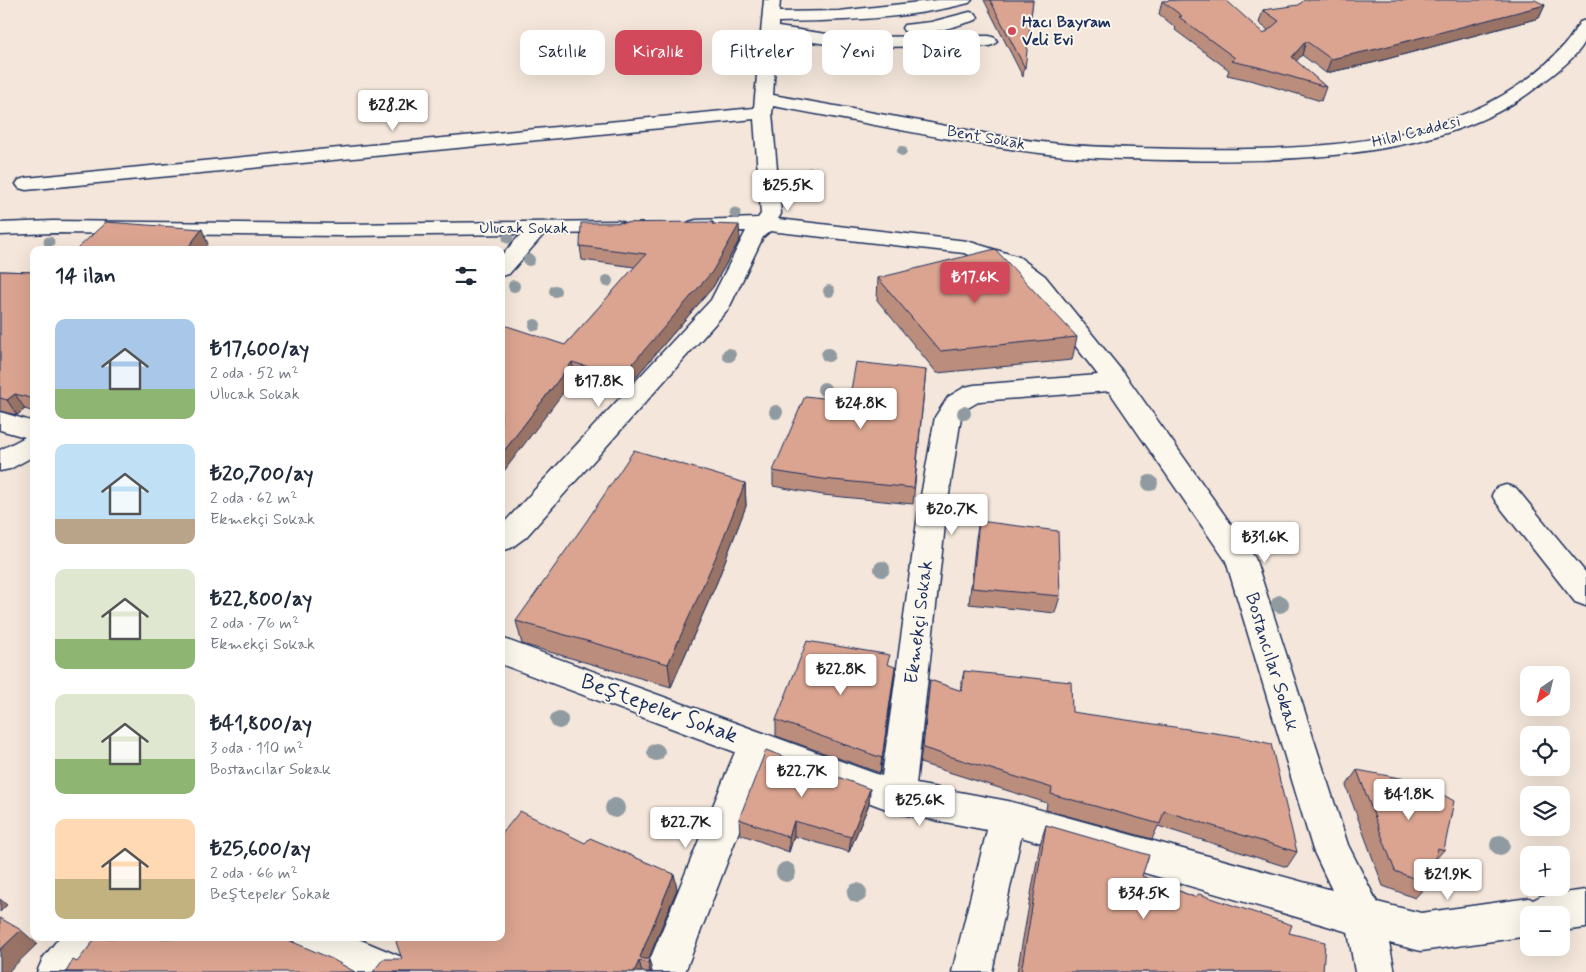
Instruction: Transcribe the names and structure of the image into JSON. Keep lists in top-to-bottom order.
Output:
{
  "streets": {
    "street": [
      "Hilal Caddesi",
      "Bent Sokak",
      "Ulucak Sokak",
      "Ekmekçi Sokak",
      "Bostancılar Sokak",
      "Beştepeler Sokak"
    ]
  },
  "crossings": [
    ["Hilal Caddesi", "Bent Sokak"],
    ["Ekmekçi Sokak", "Bostancılar Sokak"],
    ["Ekmekçi Sokak", "Beştepeler Sokak"],
    ["Bostancılar Sokak", "Beştepeler Sokak"]
  ],
  "places": ["Hacı Bayram Veli Evi"],
  "north": "bottom left",
  "page": {
    "chip": [
      "Satılık",
      "Kiralık",
      "Filtreler",
      "Yeni",
      "Daire"
    ],
    "price": [
      "₺28.2K",
      "₺25.5K",
      "₺17.6K",
      "₺17.8K",
      "₺24.8K",
      "₺20.7K",
      "₺31.6K",
      "₺22.8K",
      "₺22.7K",
      "₺41.8K",
      "₺25.6K",
      "₺22.7K",
      "₺21.9K",
      "₺34.5K"
    ],
    "heading": "14 ilan",
    "list": [
      {
        "name": "₺17,600/ay",
        "note": "2 oda · 52 m² · Ulucak Sokak"
      },
      {
        "name": "₺20,700/ay",
        "note": "2 oda · 62 m² · Ekmekçi Sokak"
      },
      {
        "name": "₺22,800/ay",
        "note": "2 oda · 76 m² · Ekmekçi Sokak"
      },
      {
        "name": "₺41,800/ay",
        "note": "3 oda · 110 m² · Bostancılar Sokak"
      },
      {
        "name": "₺25,600/ay",
        "note": "2 oda · 66 m² · Beştepeler Sokak"
      }
    ],
    "map_buttons": ["+", "−"]
  }
}
